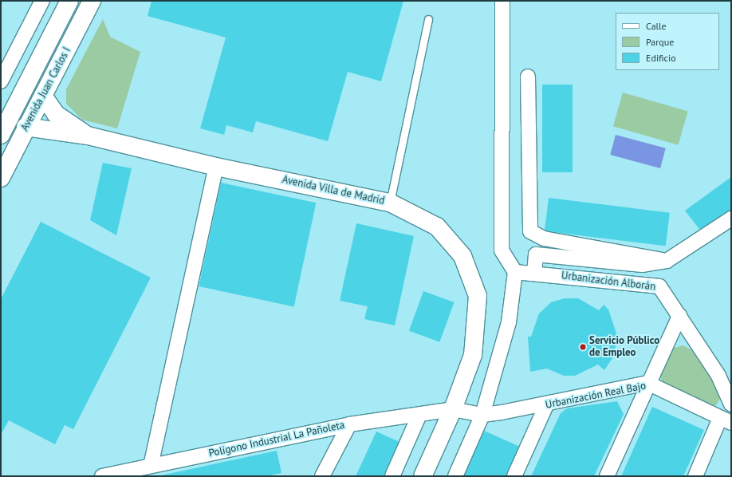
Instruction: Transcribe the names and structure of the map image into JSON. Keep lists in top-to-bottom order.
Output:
{
  "streets": {
    "street": [
      "Avenida Juan Carlos I",
      "Avenida Villa de Madrid",
      "Urbanización Alborán",
      "Urbanización Real Bajo",
      "Polígono Industrial La Pañoleta"
    ]
  },
  "crossings": [
    ["Avenida Villa de Madrid", "Urbanización Real Bajo"],
    ["Avenida Villa de Madrid", "Polígono Industrial La Pañoleta"],
    ["Urbanización Real Bajo", "Polígono Industrial La Pañoleta"]
  ],
  "places": ["Servicio Público de Empleo"],
  "legend": ["Calle", "Parque", "Edificio"]
}
